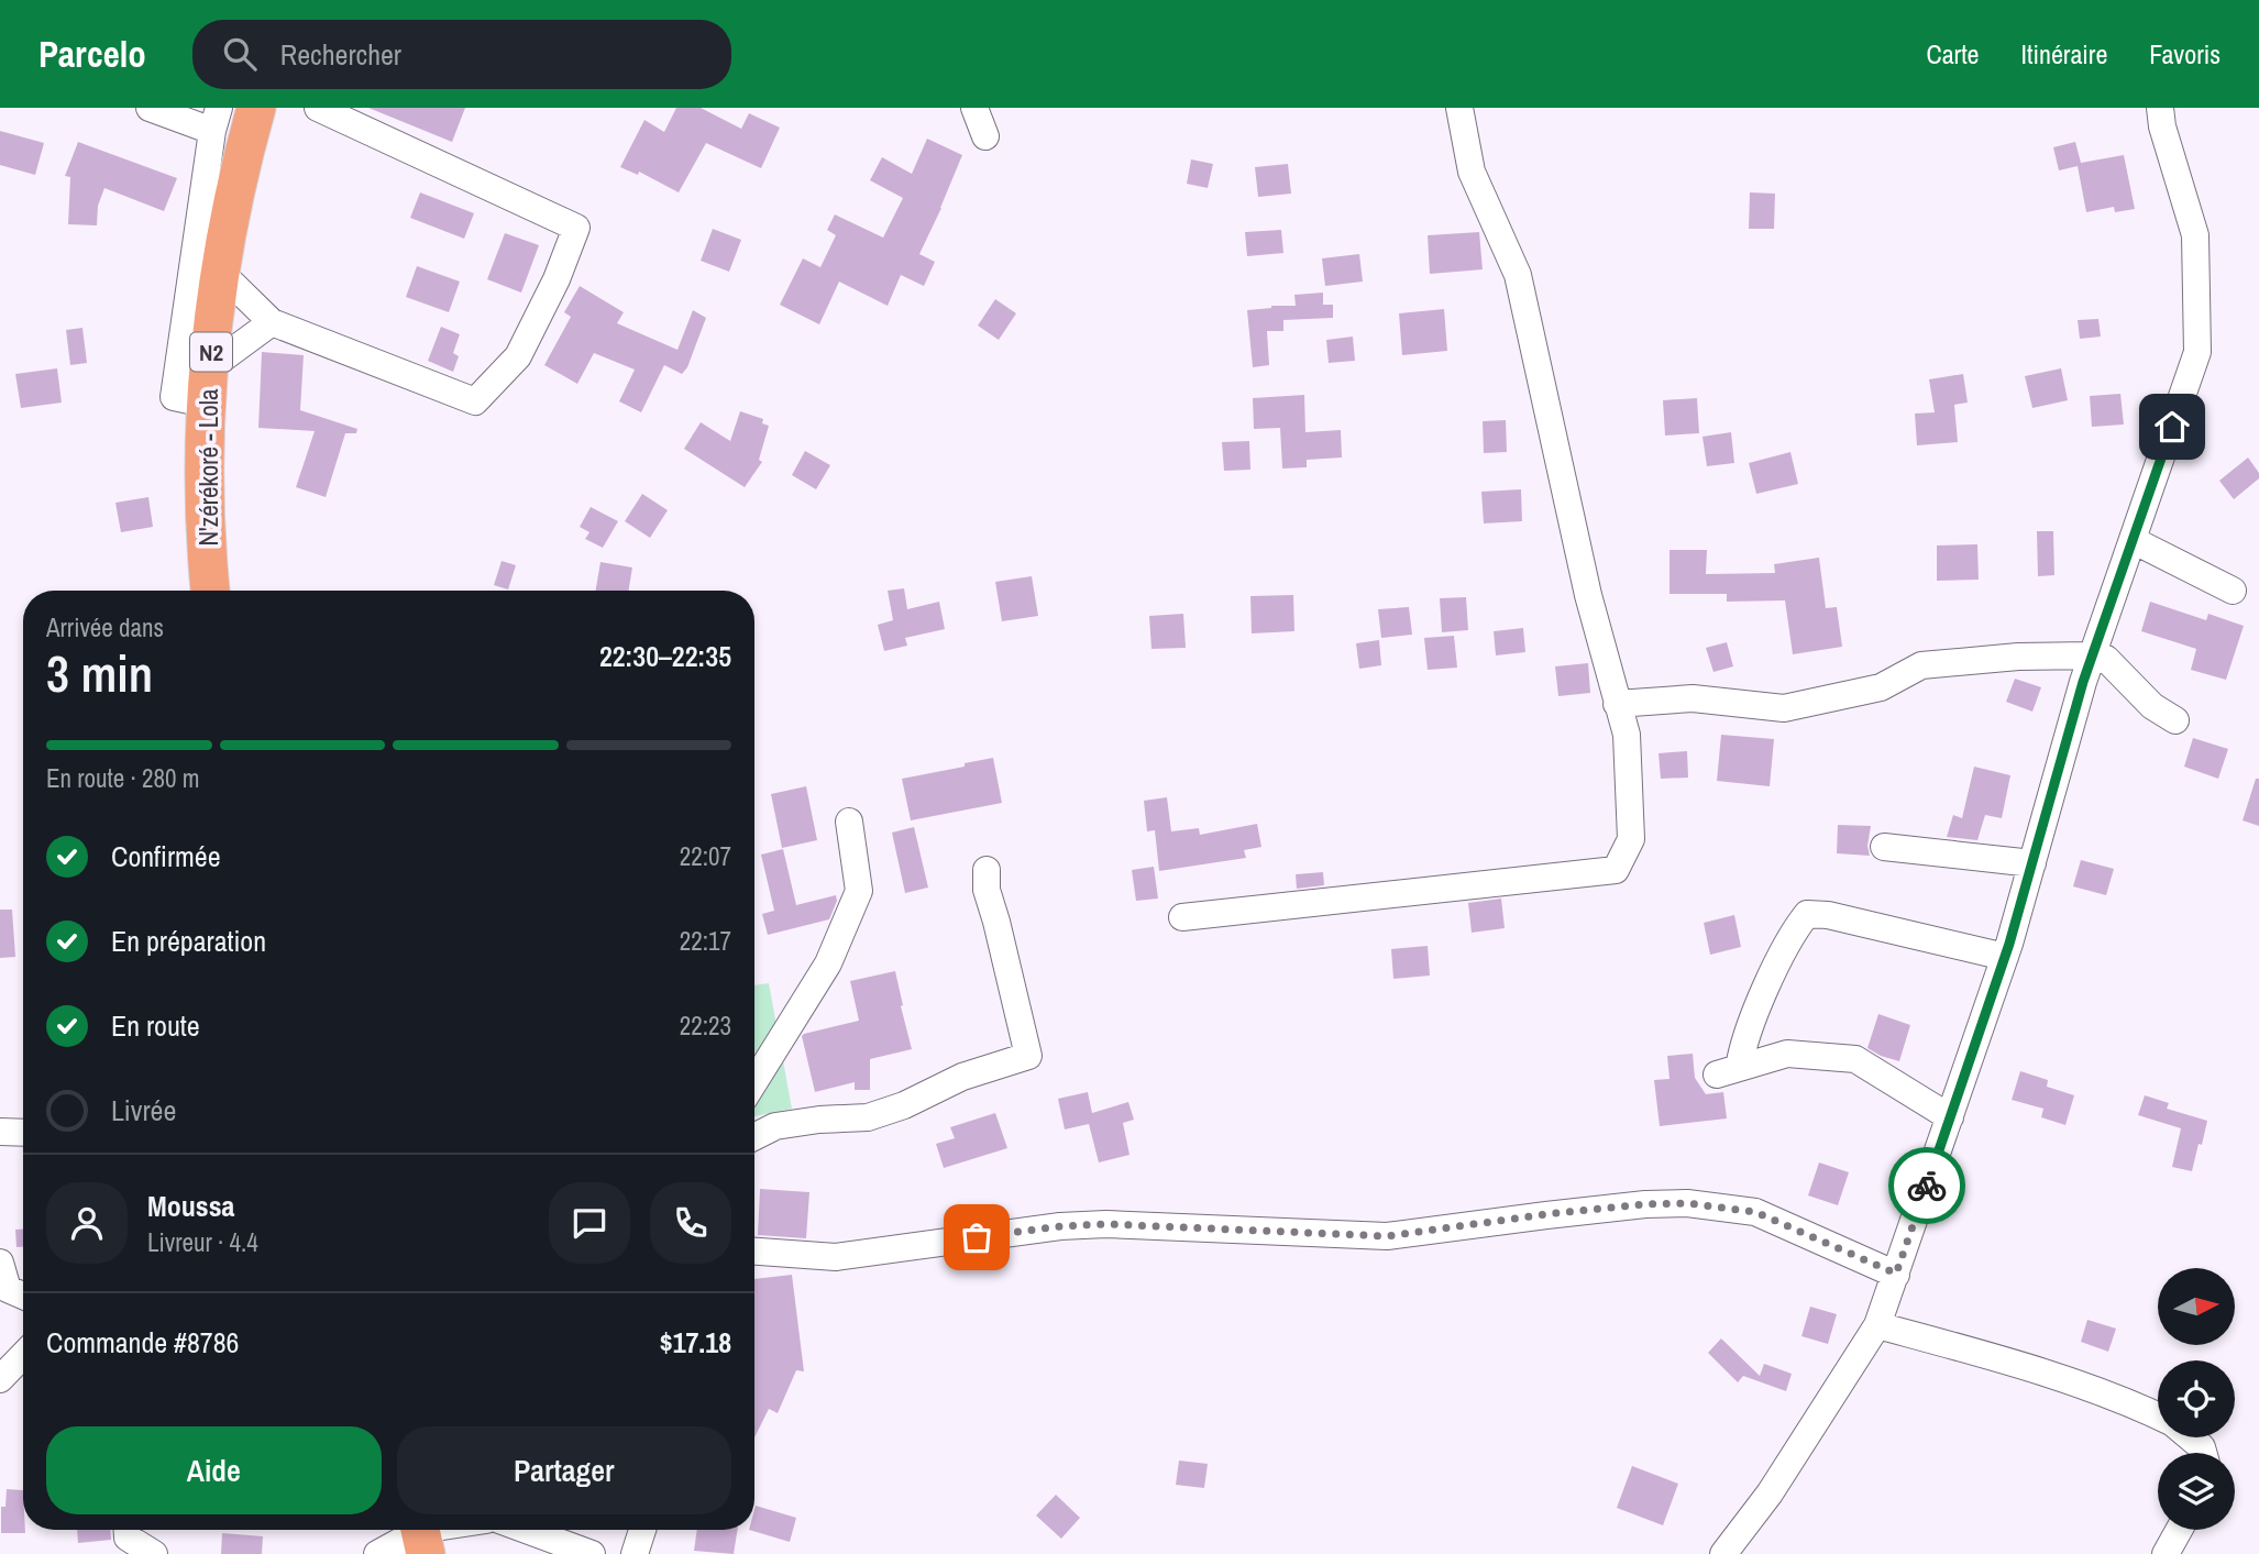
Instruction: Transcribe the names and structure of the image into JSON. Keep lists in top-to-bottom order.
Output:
{
  "streets": {
    "highway": ["N2", "N'zérékoré - Lola"]
  },
  "north": "right",
  "page": {
    "header": "Parcelo",
    "search": "Rechercher",
    "nav": ["Carte", "Itinéraire", "Favoris"],
    "heading": ["3 min", "Arrivée dans", "22:30–22:35"],
    "panel": [
      "Moussa",
      "Livreur · 4.4",
      "Commande #8786",
      "$17.18"
    ],
    "bar": "En route · 280 m",
    "list": [
      ["Confirmée", "22:07"],
      ["En préparation", "22:17"],
      ["En route", "22:23"],
      "Livrée"
    ],
    "buttons": ["Aide", "Partager"]
  }
}
